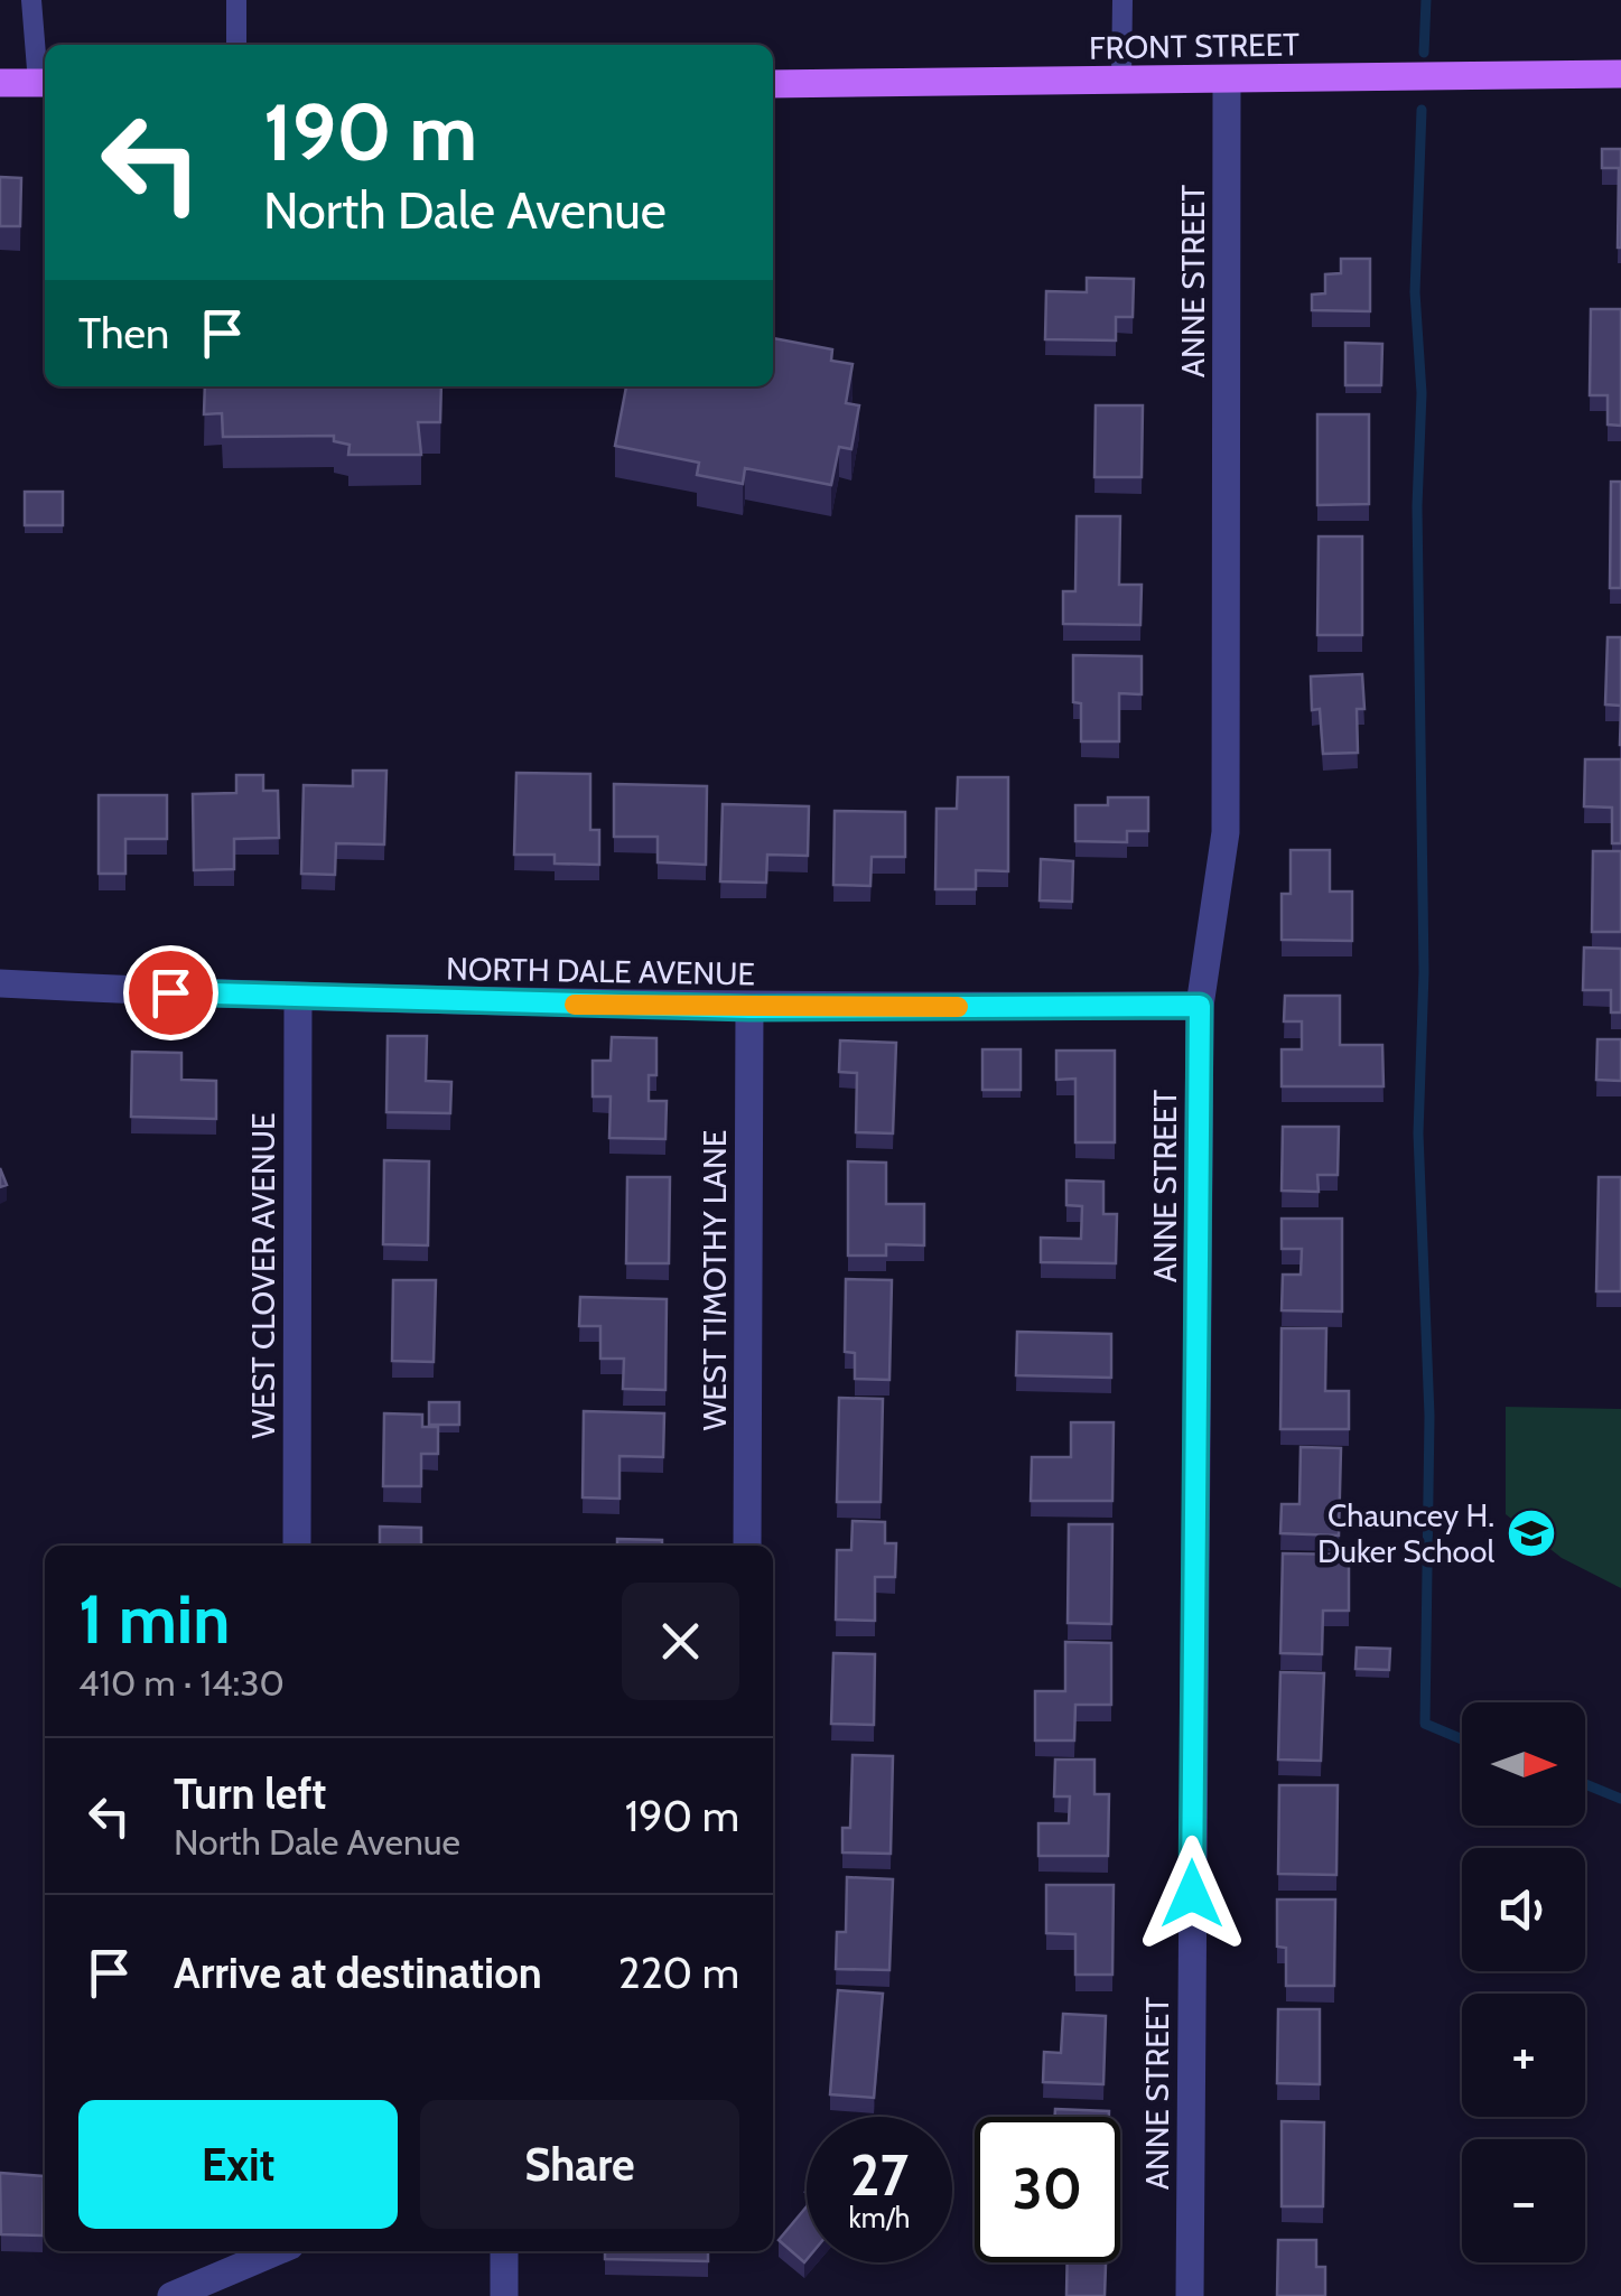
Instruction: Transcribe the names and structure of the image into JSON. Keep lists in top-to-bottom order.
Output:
{
  "streets": {
    "main road": ["FRONT STREET"],
    "street": [
      "ANNE STREET",
      "NORTH DALE AVENUE",
      "WEST CLOVER AVENUE",
      "WEST TIMOTHY LANE"
    ]
  },
  "crossings": [
    ["FRONT STREET", "ANNE STREET"],
    ["ANNE STREET", "NORTH DALE AVENUE"],
    ["NORTH DALE AVENUE", "WEST CLOVER AVENUE"],
    ["NORTH DALE AVENUE", "WEST TIMOTHY LANE"]
  ],
  "places": {
    "school or university": ["Chauncey H. Duker School"]
  },
  "north": "right",
  "page": {
    "turn": ["190 m", "North Dale Avenue"],
    "then": "Then",
    "heading": ["1 min", "410 m · 14:30"],
    "map_buttons": ["+", "−"],
    "list": [
      {
        "name": "Turn left",
        "note": "North Dale Avenue",
        "value": "190 m"
      },
      {
        "name": "Arrive at destination",
        "value": "220 m"
      }
    ],
    "buttons": ["Exit", "Share"],
    "speed": "27 km/h",
    "limit": "30"
  }
}
